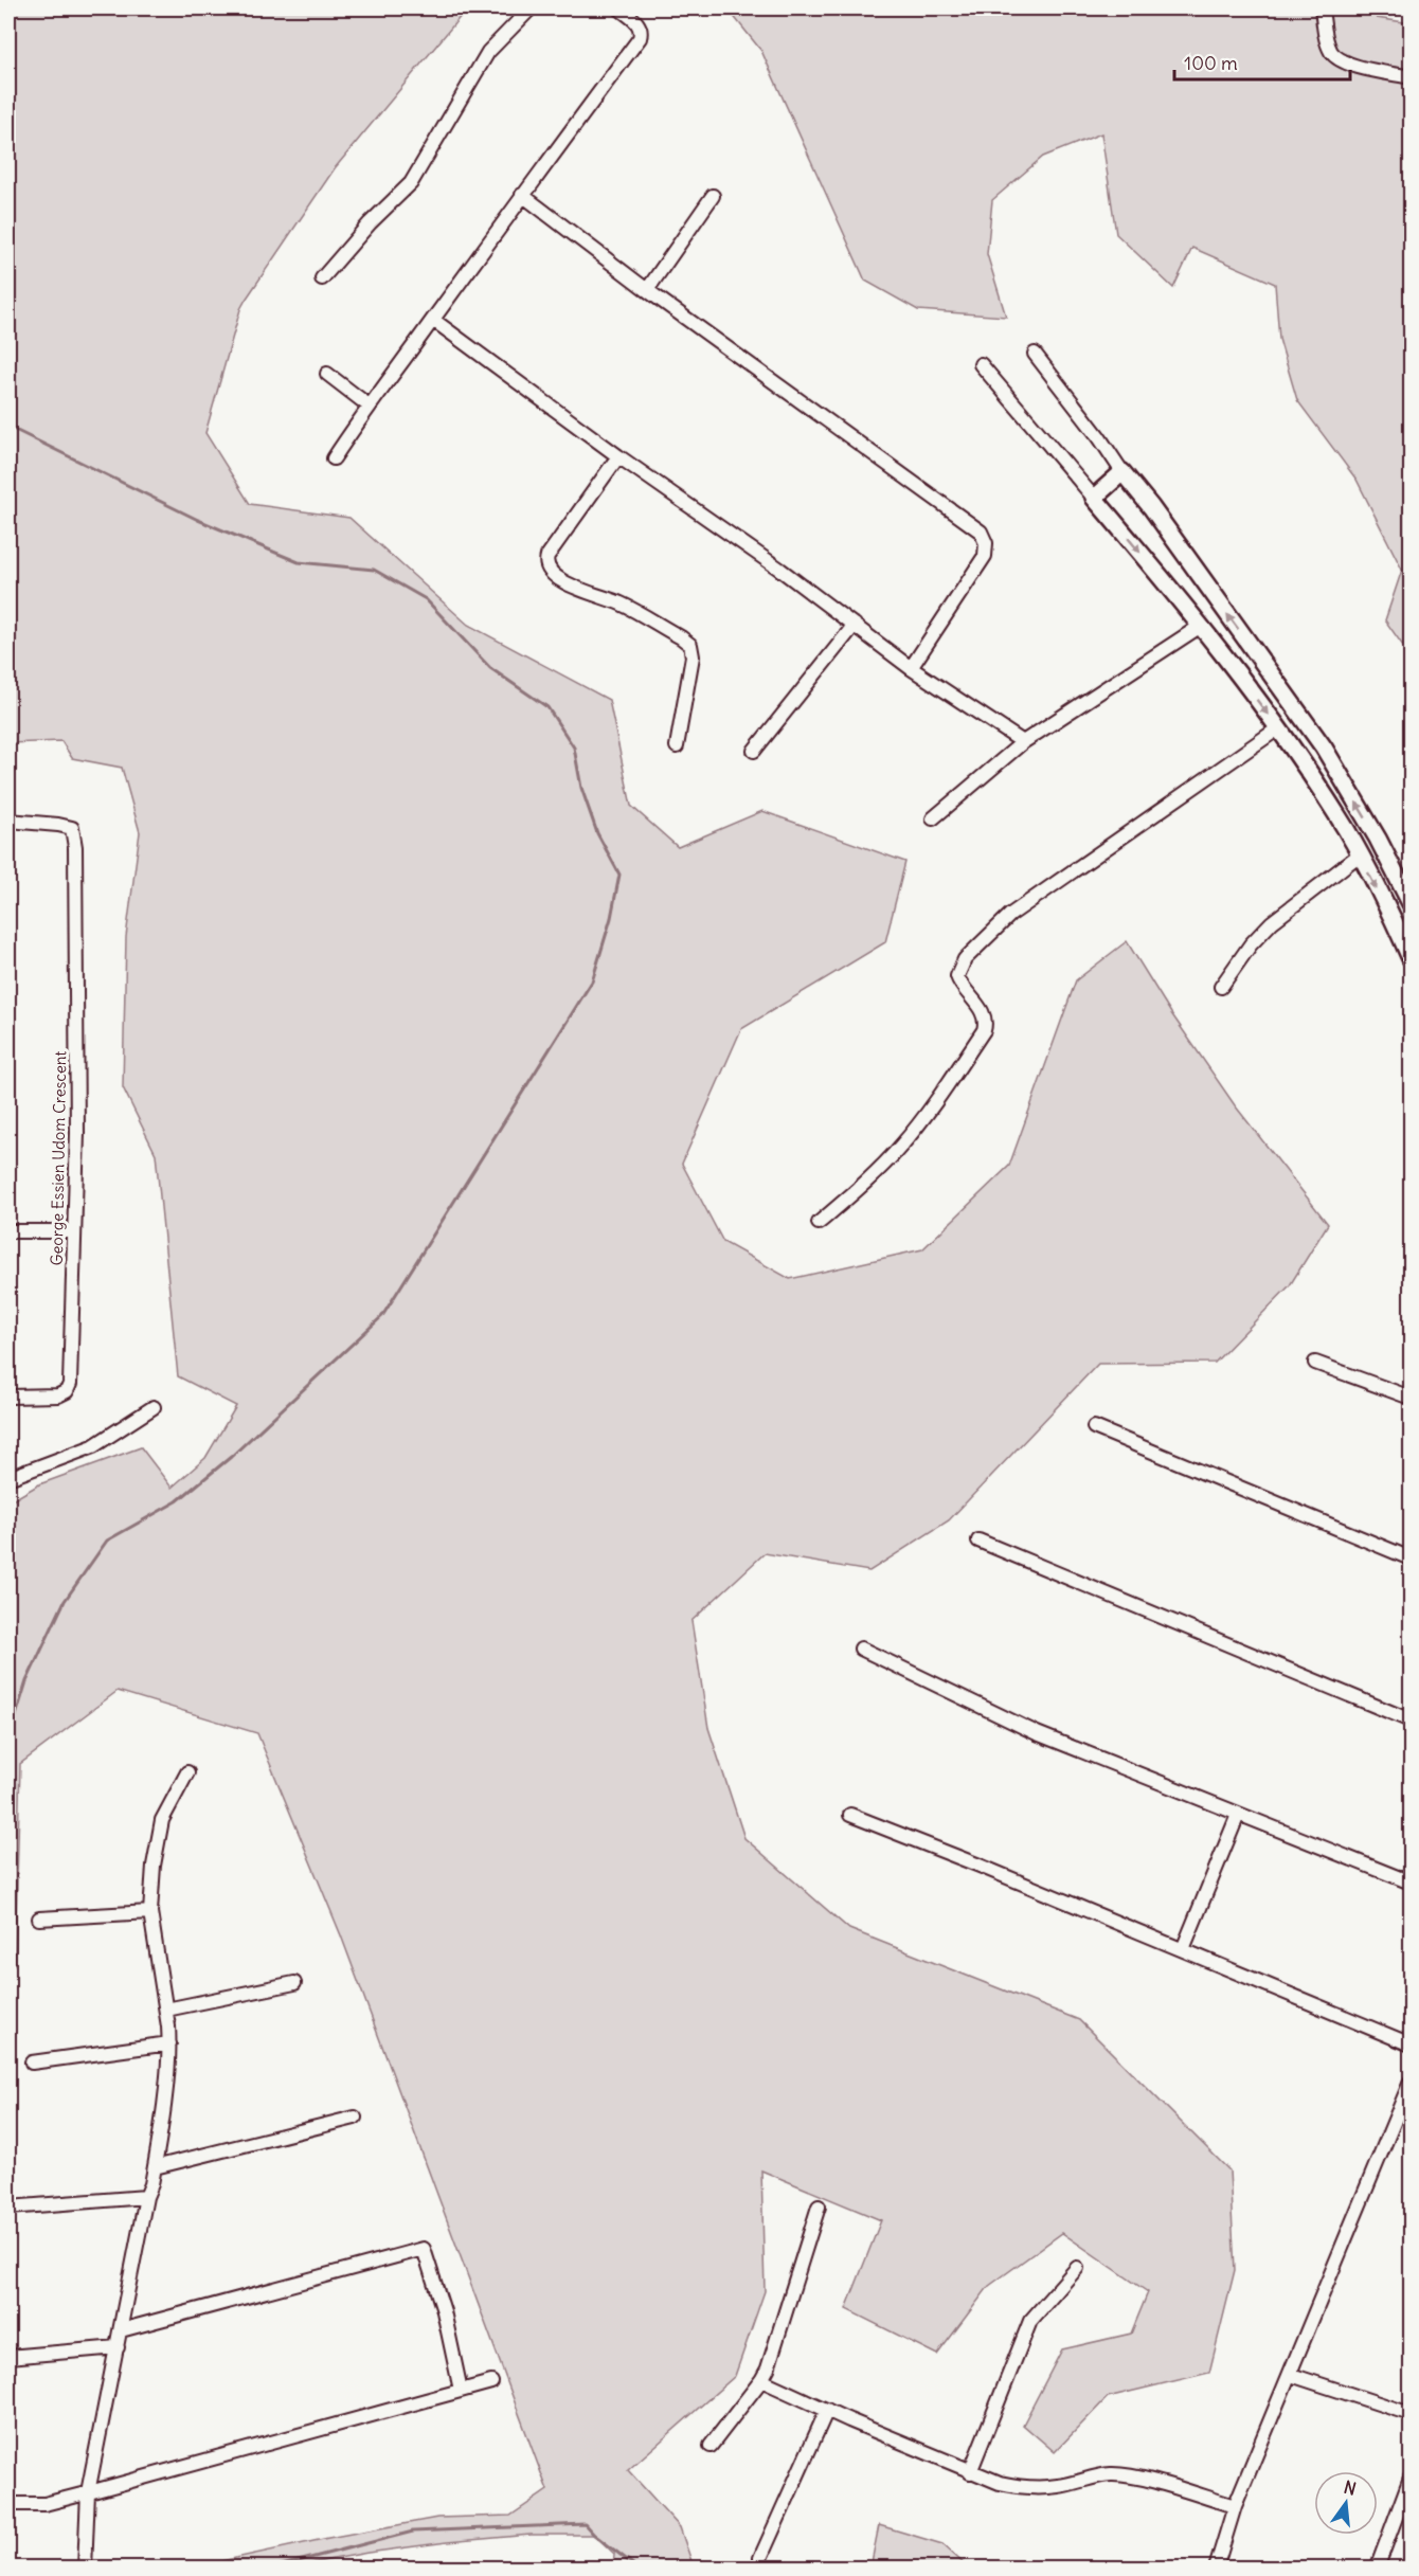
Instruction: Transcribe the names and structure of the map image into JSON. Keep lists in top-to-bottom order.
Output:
{
  "streets": {
    "street": ["George Essien Udom Crescent"]
  },
  "scale_bar": "100 m",
  "north": "top"
}
